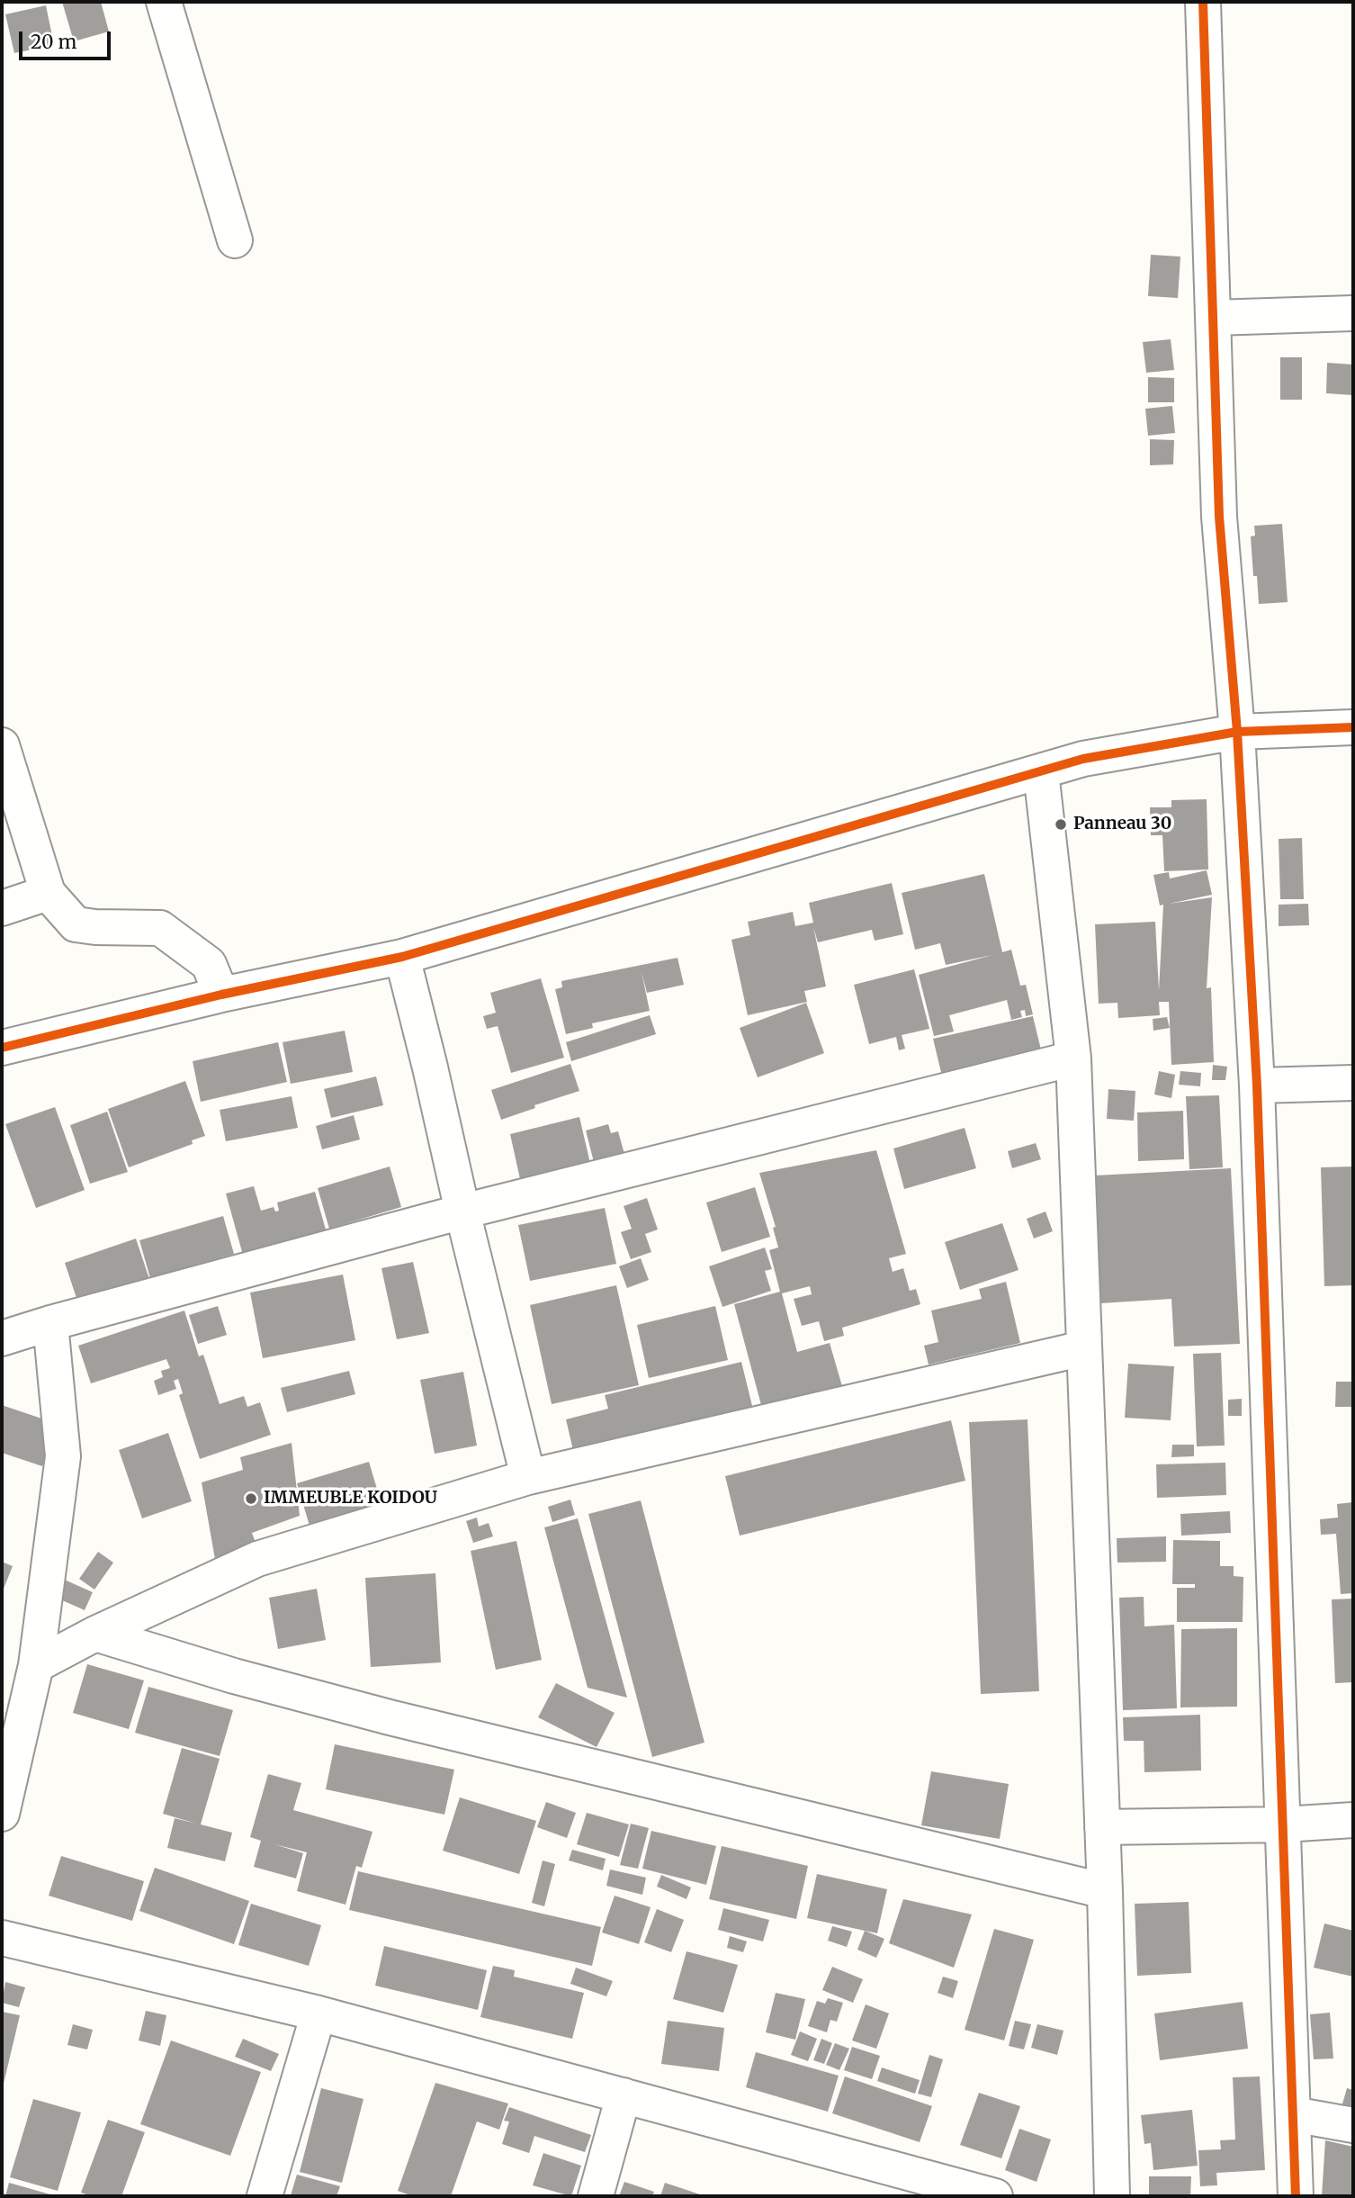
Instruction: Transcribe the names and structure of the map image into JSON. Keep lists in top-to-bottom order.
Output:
{
  "places": ["Panneau 30", "IMMEUBLE KOIDOU"],
  "scale_bar": "20 m"
}
